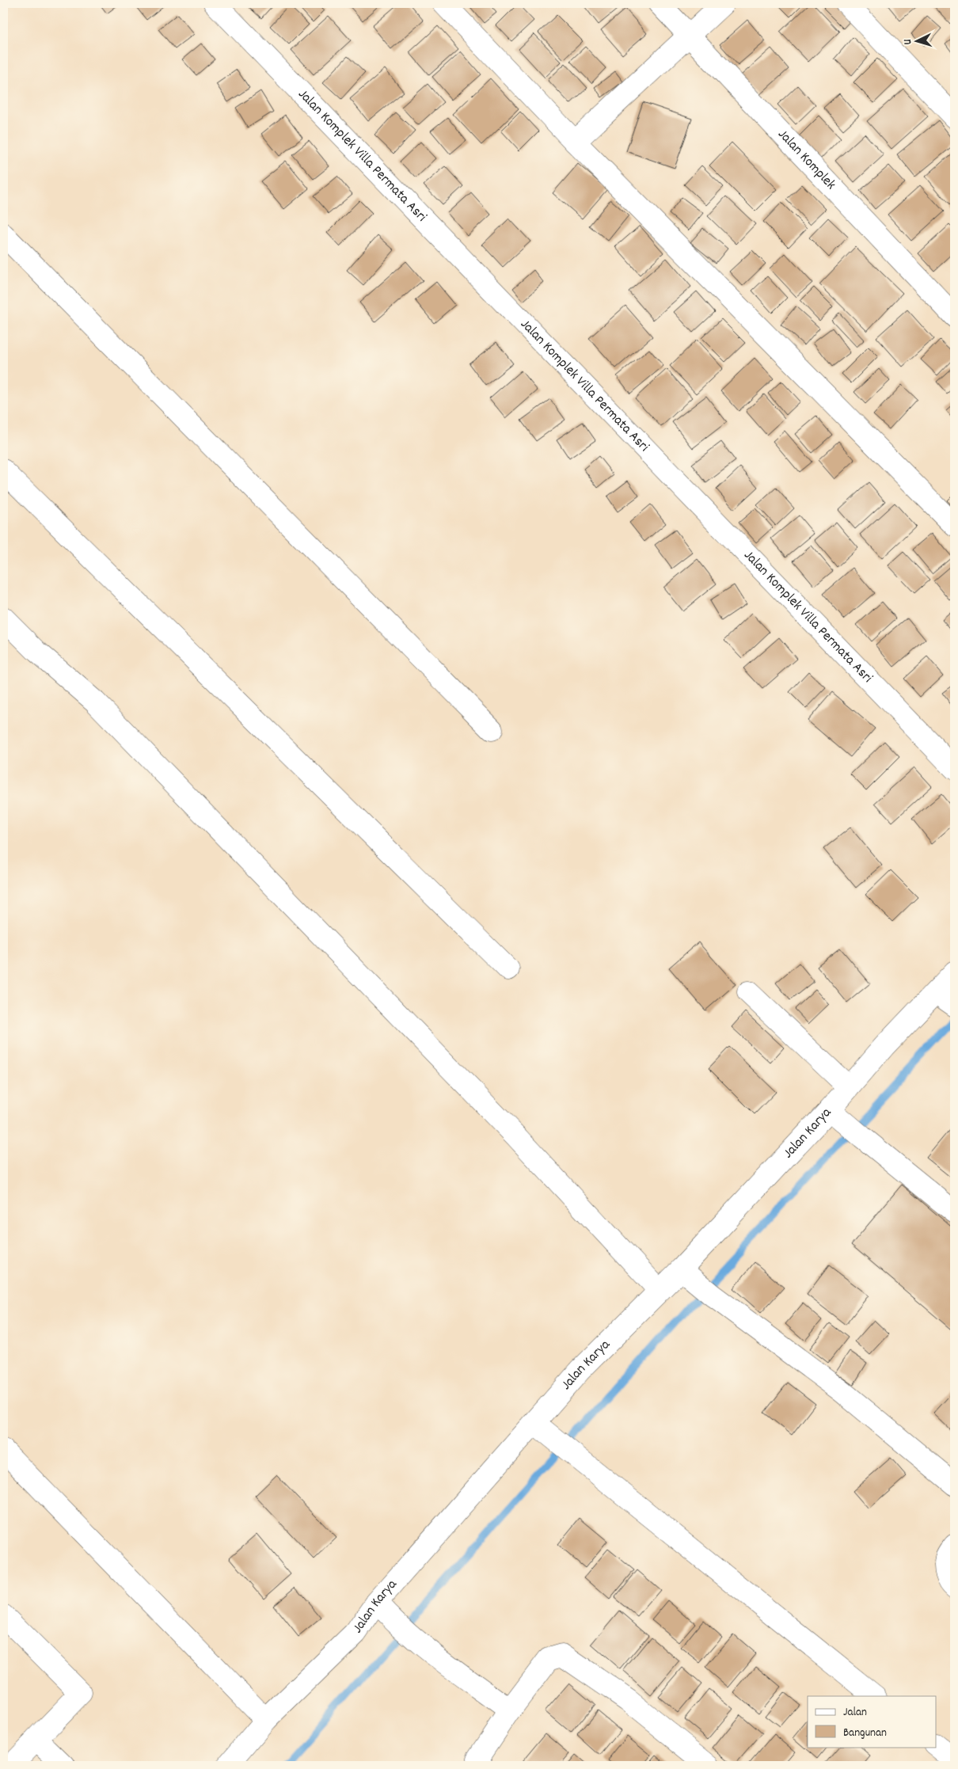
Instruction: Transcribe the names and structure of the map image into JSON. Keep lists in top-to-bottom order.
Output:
{
  "streets": {
    "street": ["Jalan Komplek Villa Permata Asri", "Jalan Komplek", "Jalan Karya"]
  },
  "legend": ["Jalan", "Bangunan"],
  "north": "left"
}
